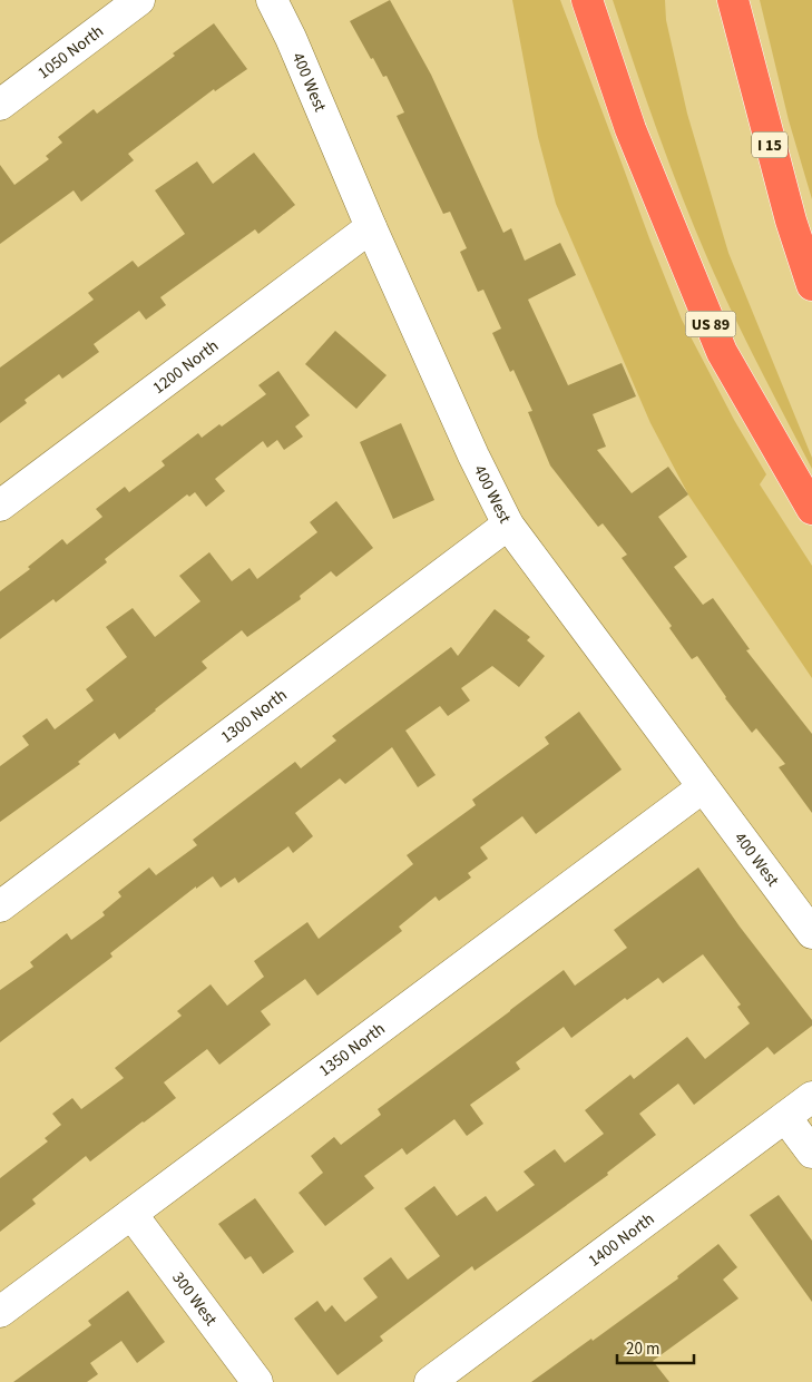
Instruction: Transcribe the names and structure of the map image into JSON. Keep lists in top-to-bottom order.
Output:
{
  "streets": {
    "highway": ["I 15", "US 89"],
    "street": [
      "1050 North",
      "400 West",
      "1200 North",
      "1300 North",
      "1350 North",
      "1400 North",
      "300 West"
    ]
  },
  "crossings": [
    ["400 West", "1200 North"],
    ["400 West", "1300 North"],
    ["400 West", "1350 North"],
    ["1350 North", "300 West"]
  ],
  "scale_bar": "20 m"
}
